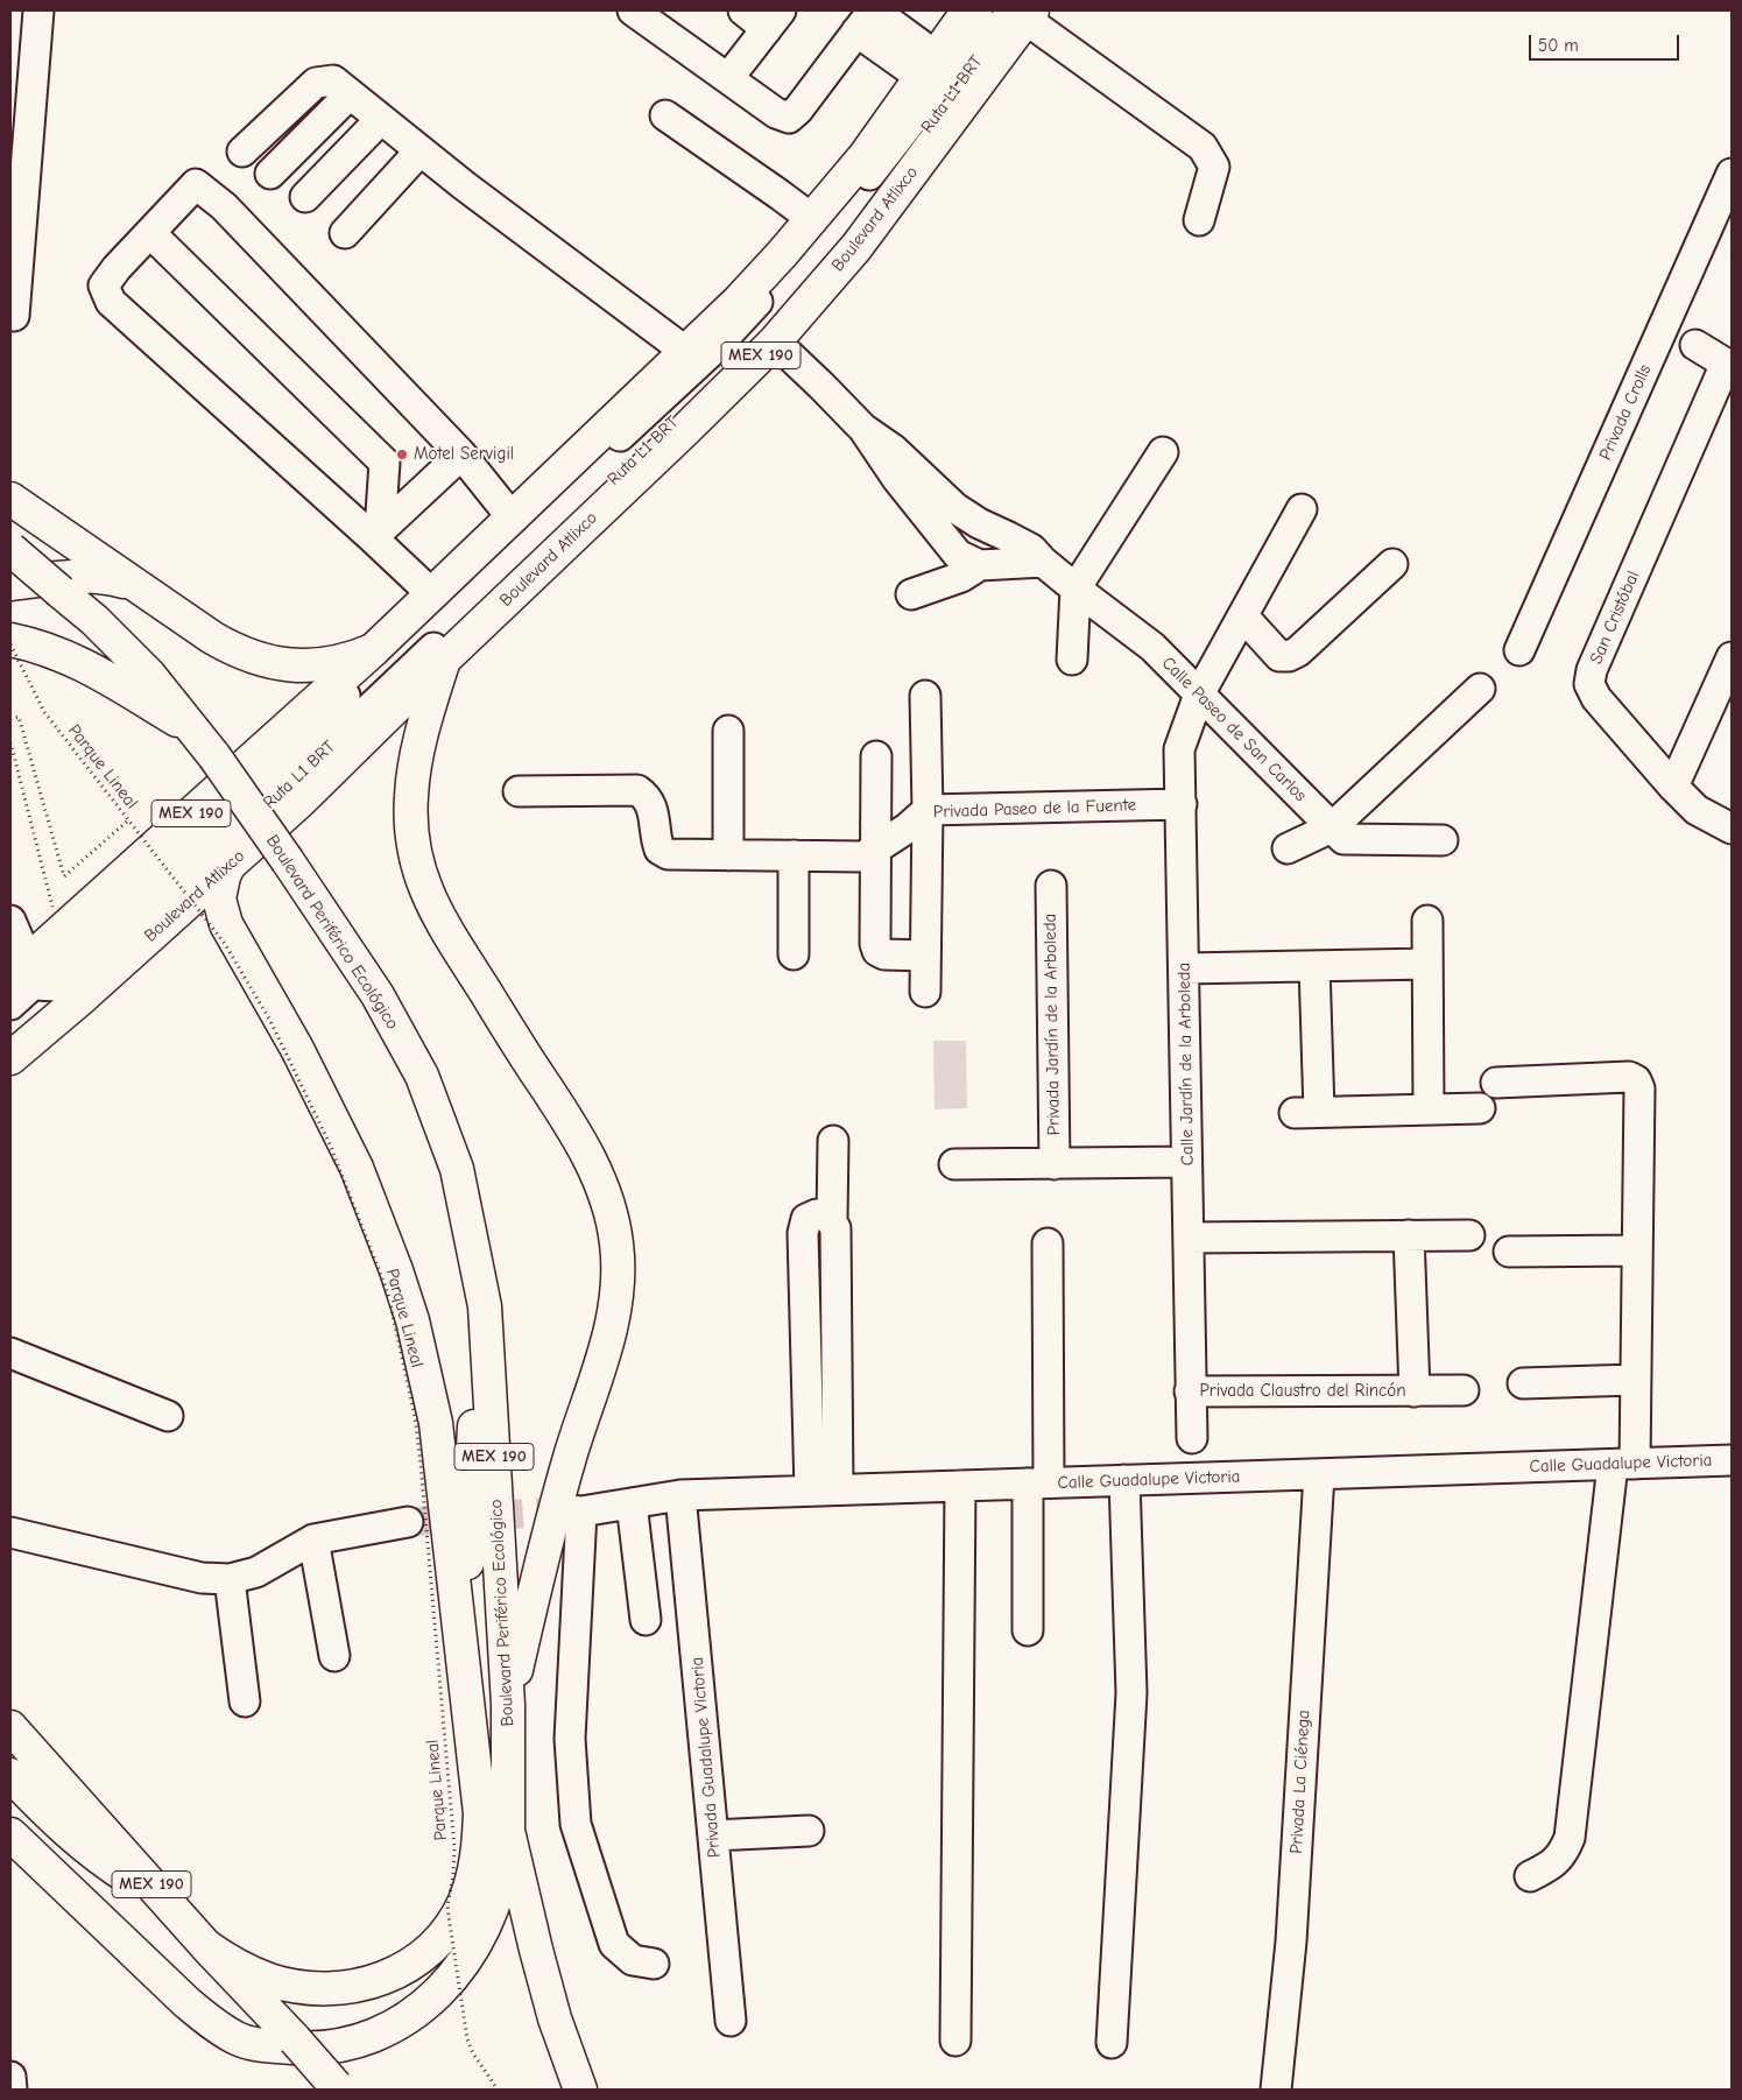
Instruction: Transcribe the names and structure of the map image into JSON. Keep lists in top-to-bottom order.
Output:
{
  "streets": {
    "main road": ["Boulevard Atlixco", "MEX 190", "Boulevard Periférico Ecológico"],
    "street": [
      "Ruta L1 BRT",
      "Privada Crolls",
      "San Cristóbal",
      "Calle Paseo de San Carlos",
      "Privada Paseo de la Fuente",
      "Privada Jardín de la Arboleda",
      "Calle Jardín de la Arboleda",
      "Privada Claustro del Rincón",
      "Calle Guadalupe Victoria",
      "Privada Guadalupe Victoria",
      "Privada La Ciénega"
    ],
    "path": ["Parque Lineal"]
  },
  "crossings": [
    ["Ruta L1 BRT", "Boulevard Atlixco"],
    ["Ruta L1 BRT", "MEX 190"],
    ["Boulevard Atlixco", "Calle Paseo de San Carlos"],
    ["Calle Paseo de San Carlos", "Calle Jardín de la Arboleda"],
    ["Privada Paseo de la Fuente", "Calle Jardín de la Arboleda"],
    ["Calle Jardín de la Arboleda", "Privada Claustro del Rincón"],
    ["Calle Guadalupe Victoria", "Privada Guadalupe Victoria"],
    ["Calle Guadalupe Victoria", "Privada La Ciénega"]
  ],
  "places": ["Motel Servigil"],
  "scale_bar": "50 m"
}
